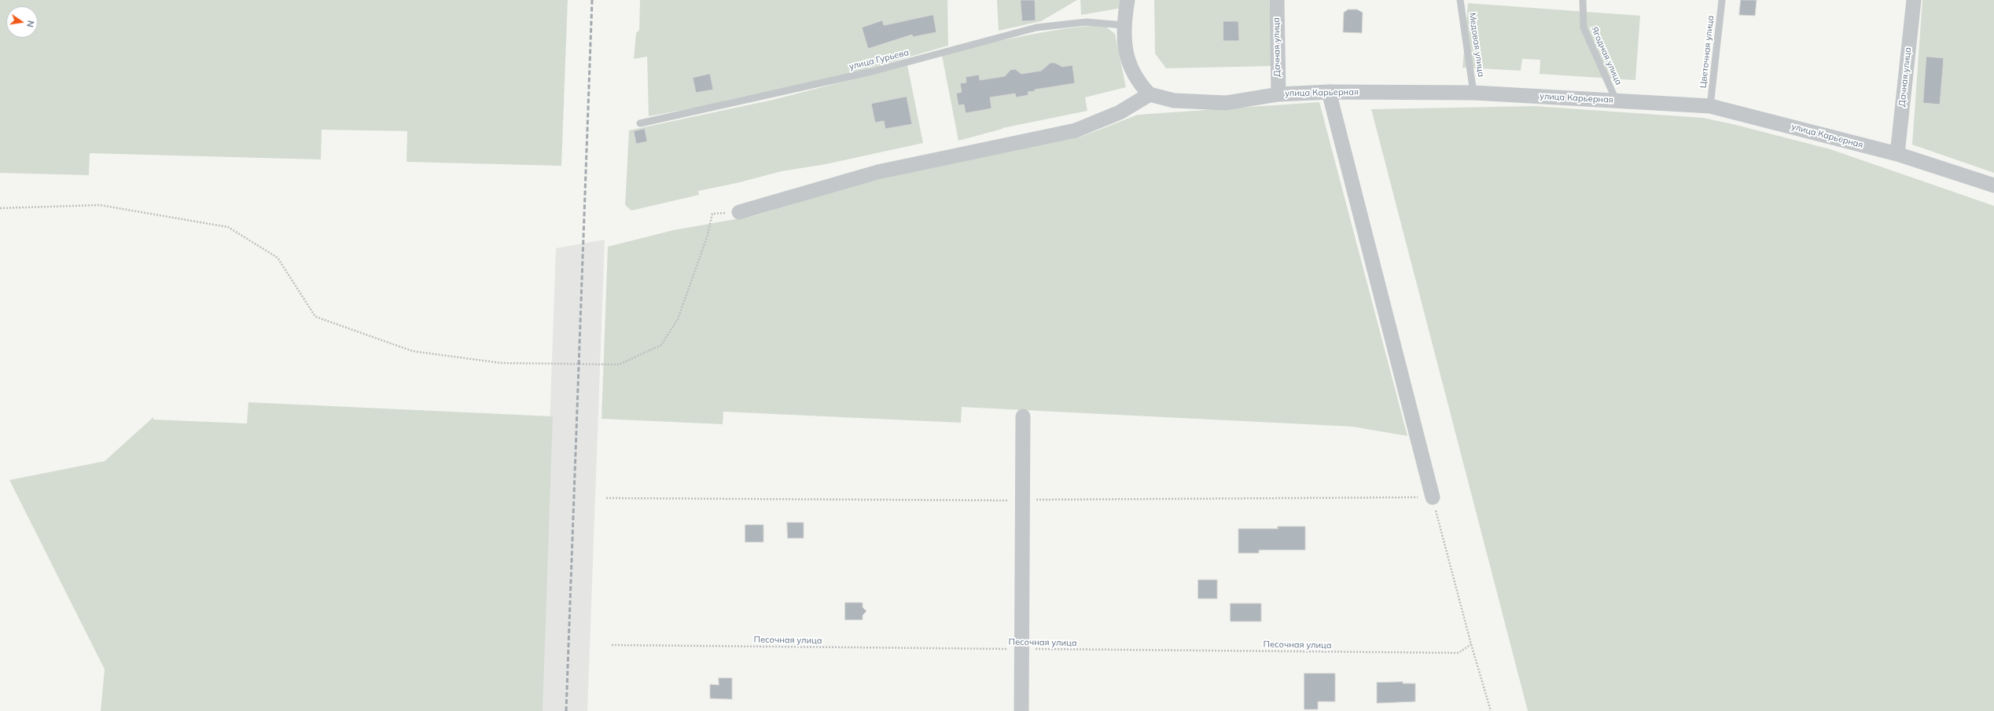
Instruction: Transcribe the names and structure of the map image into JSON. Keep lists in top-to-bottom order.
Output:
{
  "streets": {
    "street": ["Дачная улица", "улица Карьерная"],
    "lane": [
      "Медовая улица",
      "Цветочная улица",
      "Ягодная улица",
      "улица Гурьева"
    ],
    "path": ["Песочная улица"]
  },
  "crossings": [
    ["Медовая улица", "улица Карьерная"],
    ["Дачная улица", "улица Карьерная"],
    ["Цветочная улица", "улица Карьерная"],
    ["Ягодная улица", "улица Карьерная"]
  ],
  "north": "right"
}
